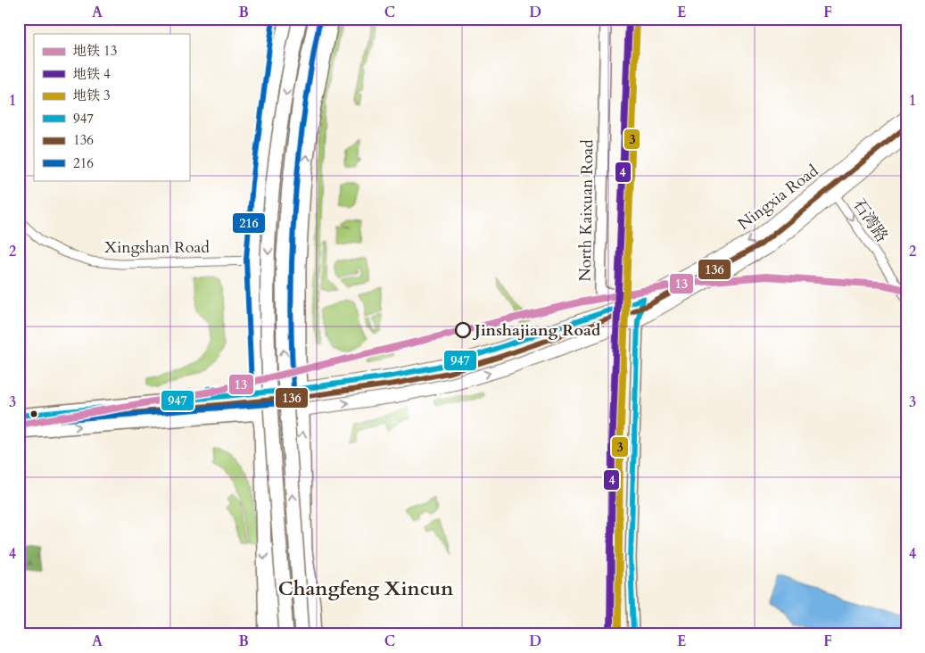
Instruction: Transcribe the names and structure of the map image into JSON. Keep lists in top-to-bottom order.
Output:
{
  "streets": {
    "main road": ["Ningxia Road"],
    "street": ["North Kaixuan Road", "石湾路", "Xingshan Road"]
  },
  "crossings": [
    ["Ningxia Road", "North Kaixuan Road"],
    ["Ningxia Road", "石湾路"]
  ],
  "one_way": ["石湾路"],
  "districts": ["Changfeng Xincun"],
  "places": ["Jinshajiang Road"],
  "lines": [
    "metro line 4",
    "metro line 3",
    "transit line 216",
    "transit line 136",
    "metro line 13",
    "transit line 947"
  ],
  "legend": [
    "地铁 13",
    "地铁 4",
    "地铁 3",
    "947",
    "136",
    "216"
  ],
  "grid": {
    "columns": [
      "A",
      "B",
      "C",
      "D",
      "E",
      "F"
    ],
    "rows": [
      "1",
      "2",
      "3",
      "4"
    ]
  }
}
